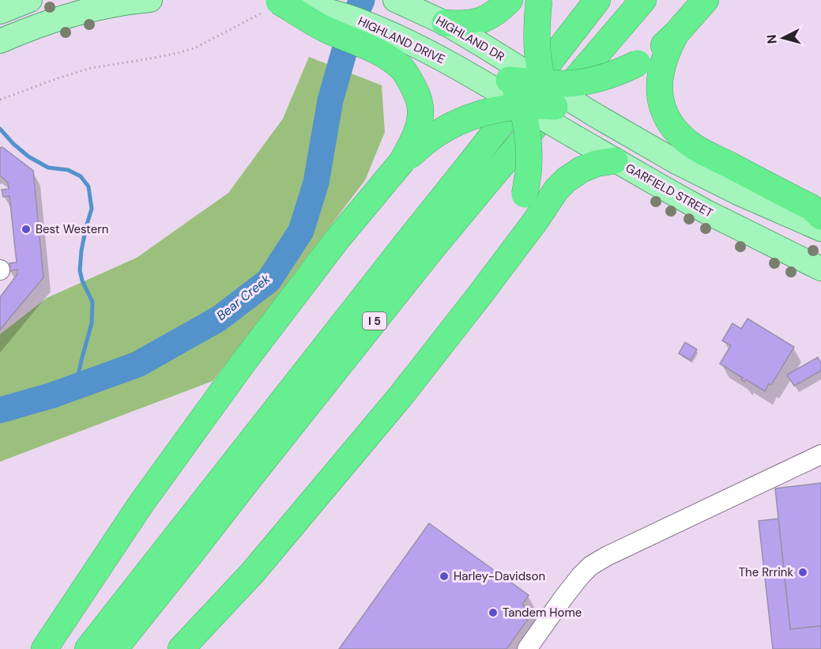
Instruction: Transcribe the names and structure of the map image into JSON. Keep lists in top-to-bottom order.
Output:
{
  "streets": {
    "highway": ["I 5"],
    "main road": ["HIGHLAND DR", "HIGHLAND DRIVE", "GARFIELD STREET"]
  },
  "water": ["Bear Creek"],
  "places": [
    "Best Western",
    "The Rrrink",
    "Harley-Davidson",
    "Tandem Home"
  ],
  "north": "left"
}
